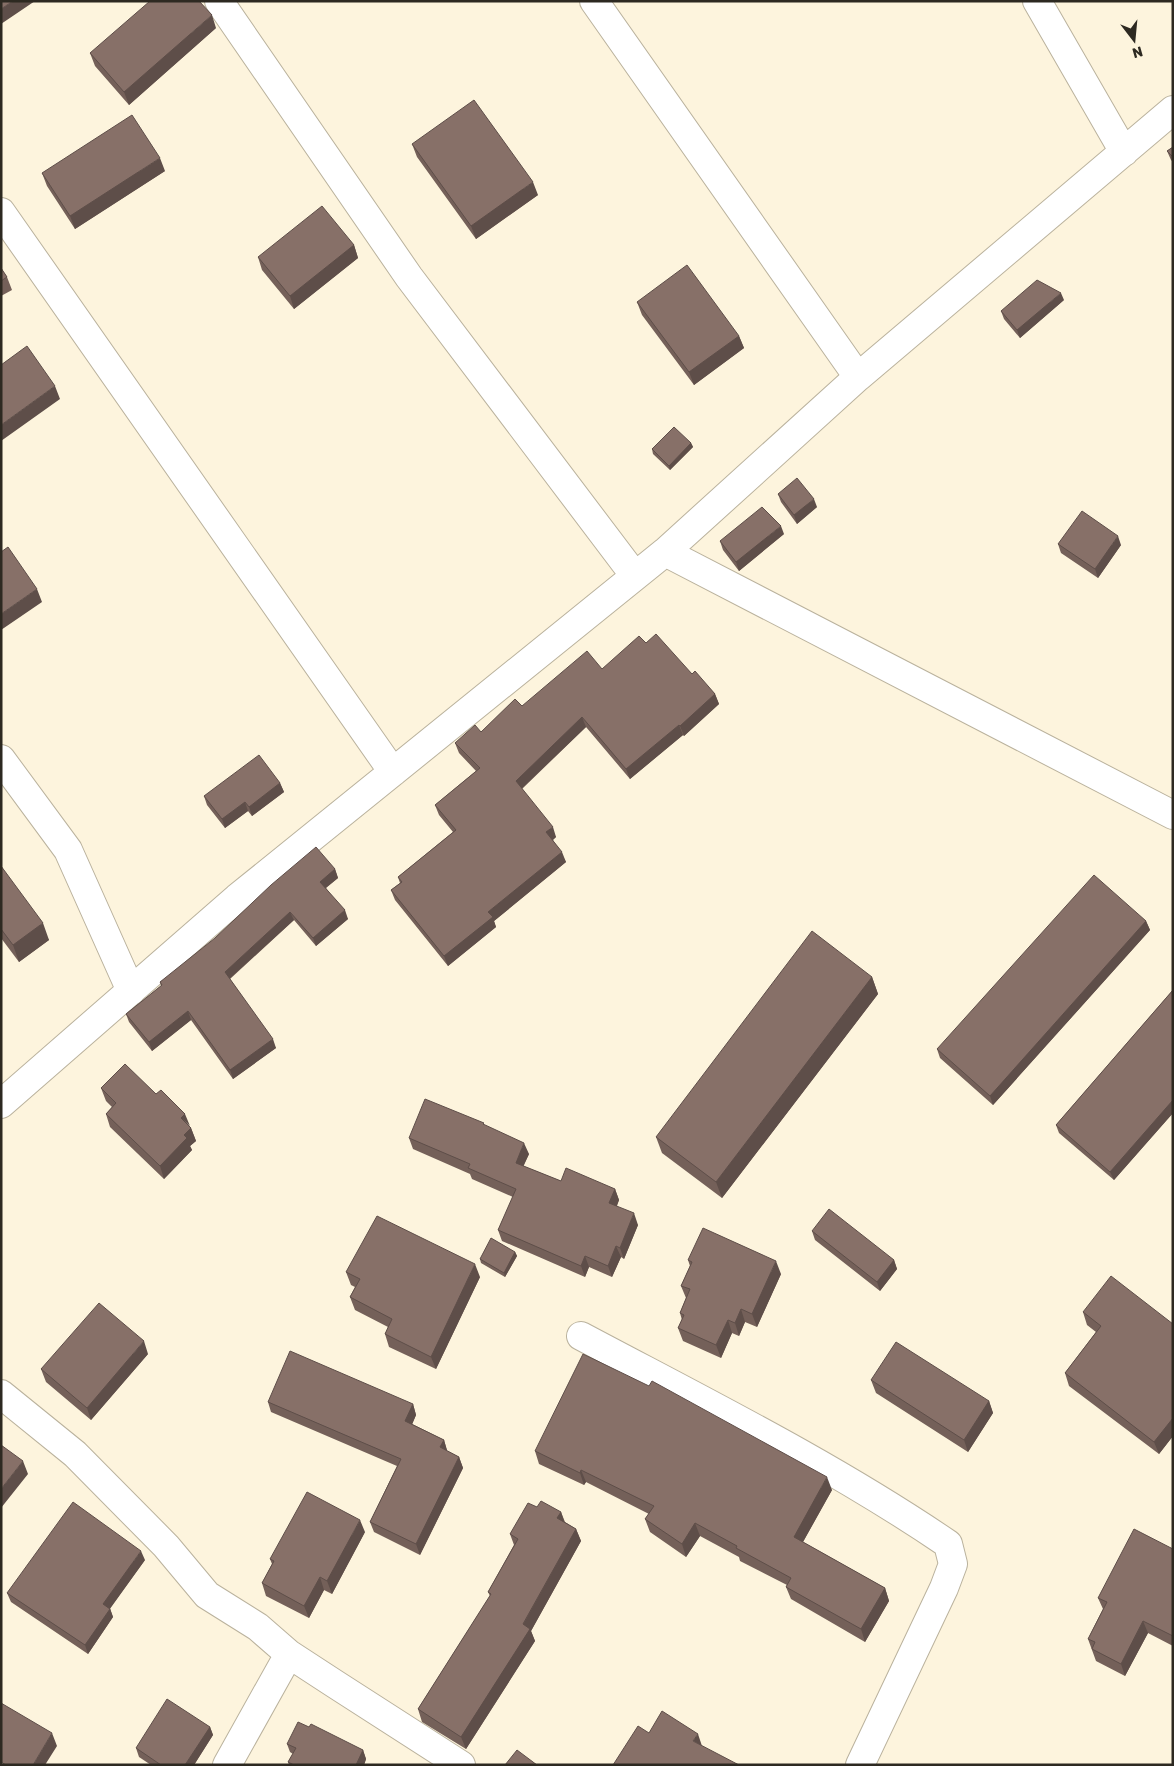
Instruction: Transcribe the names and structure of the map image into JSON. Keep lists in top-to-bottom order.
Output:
{
  "north": "bottom"
}
